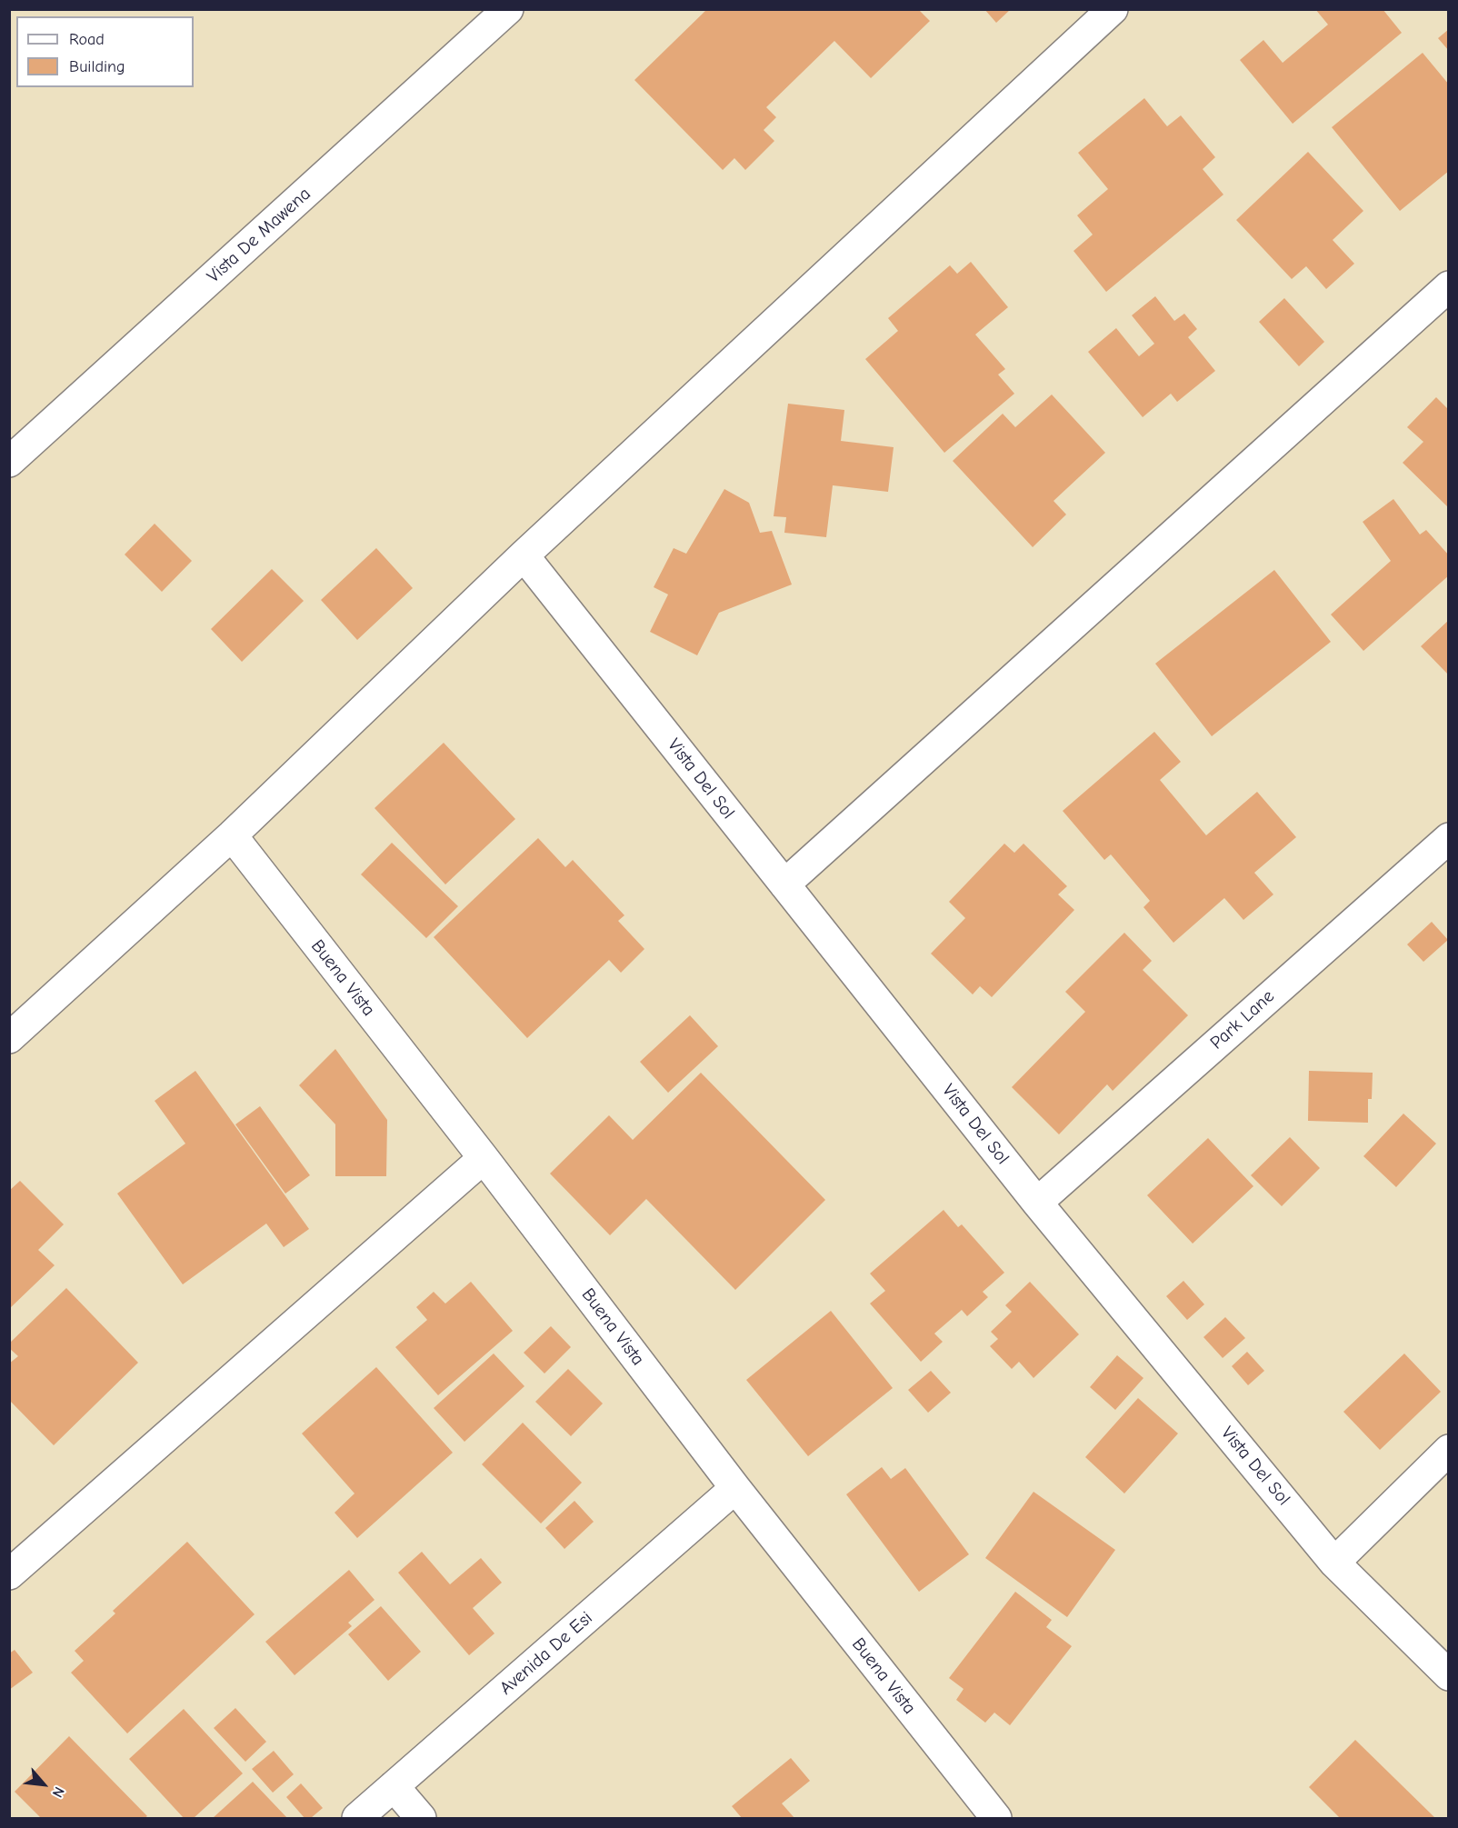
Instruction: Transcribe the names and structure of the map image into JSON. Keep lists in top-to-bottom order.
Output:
{
  "streets": {
    "street": [
      "Vista De Mawena",
      "Vista Del Sol",
      "Buena Vista",
      "Park Lane",
      "Avenida De Esi"
    ]
  },
  "crossings": [
    ["Vista Del Sol", "Park Lane"],
    ["Buena Vista", "Avenida De Esi"]
  ],
  "legend": ["Road", "Building"],
  "north": "bottom right"
}
